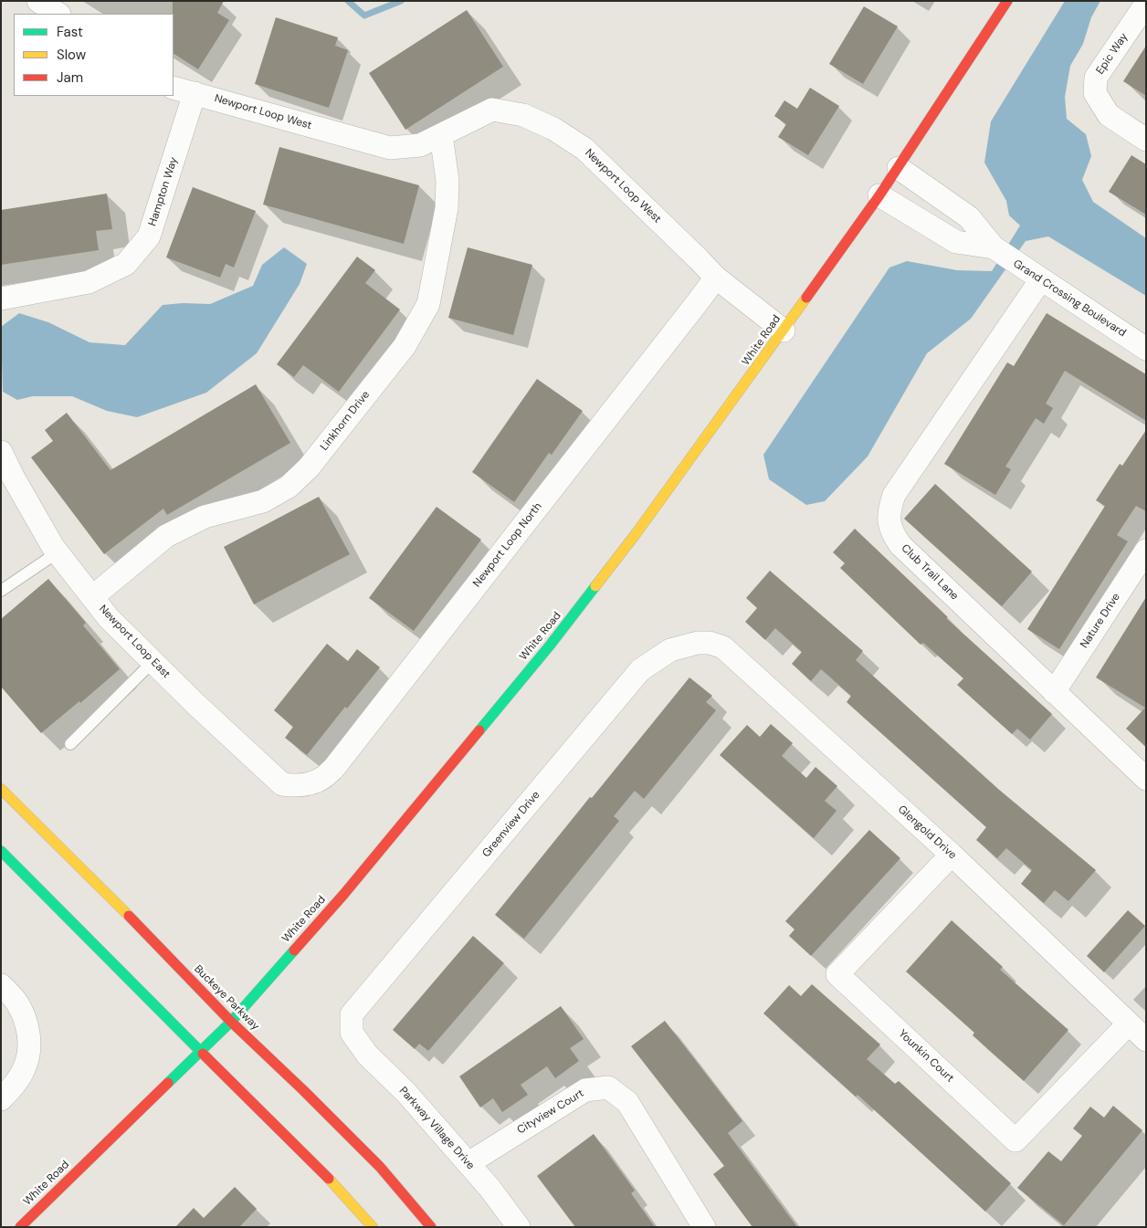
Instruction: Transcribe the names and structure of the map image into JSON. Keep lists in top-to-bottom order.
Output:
{
  "streets": {
    "street": [
      "Epic Way",
      "Newport Loop West",
      "Hampton Way",
      "Grand Crossing Boulevard",
      "White Road",
      "Linkhorn Drive",
      "Newport Loop North",
      "Club Trail Lane",
      "Nature Drive",
      "Newport Loop East",
      "Greenview Drive",
      "Glengold Drive",
      "Buckeye Parkway",
      "Younkin Court",
      "Cityview Court",
      "Parkway Village Drive"
    ]
  },
  "crossings": [
    ["Newport Loop West", "Hampton Way"],
    ["Newport Loop West", "White Road"],
    ["Newport Loop West", "Linkhorn Drive"],
    ["Newport Loop West", "Newport Loop North"],
    ["Grand Crossing Boulevard", "White Road"],
    ["Grand Crossing Boulevard", "Club Trail Lane"],
    ["White Road", "Buckeye Parkway"],
    ["Linkhorn Drive", "Newport Loop East"],
    ["Newport Loop North", "Newport Loop East"],
    ["Club Trail Lane", "Nature Drive"],
    ["Greenview Drive", "Glengold Drive"],
    ["Greenview Drive", "Parkway Village Drive"],
    ["Glengold Drive", "Younkin Court"],
    ["Cityview Court", "Parkway Village Drive"]
  ],
  "legend": ["Fast", "Slow", "Jam"]
}
